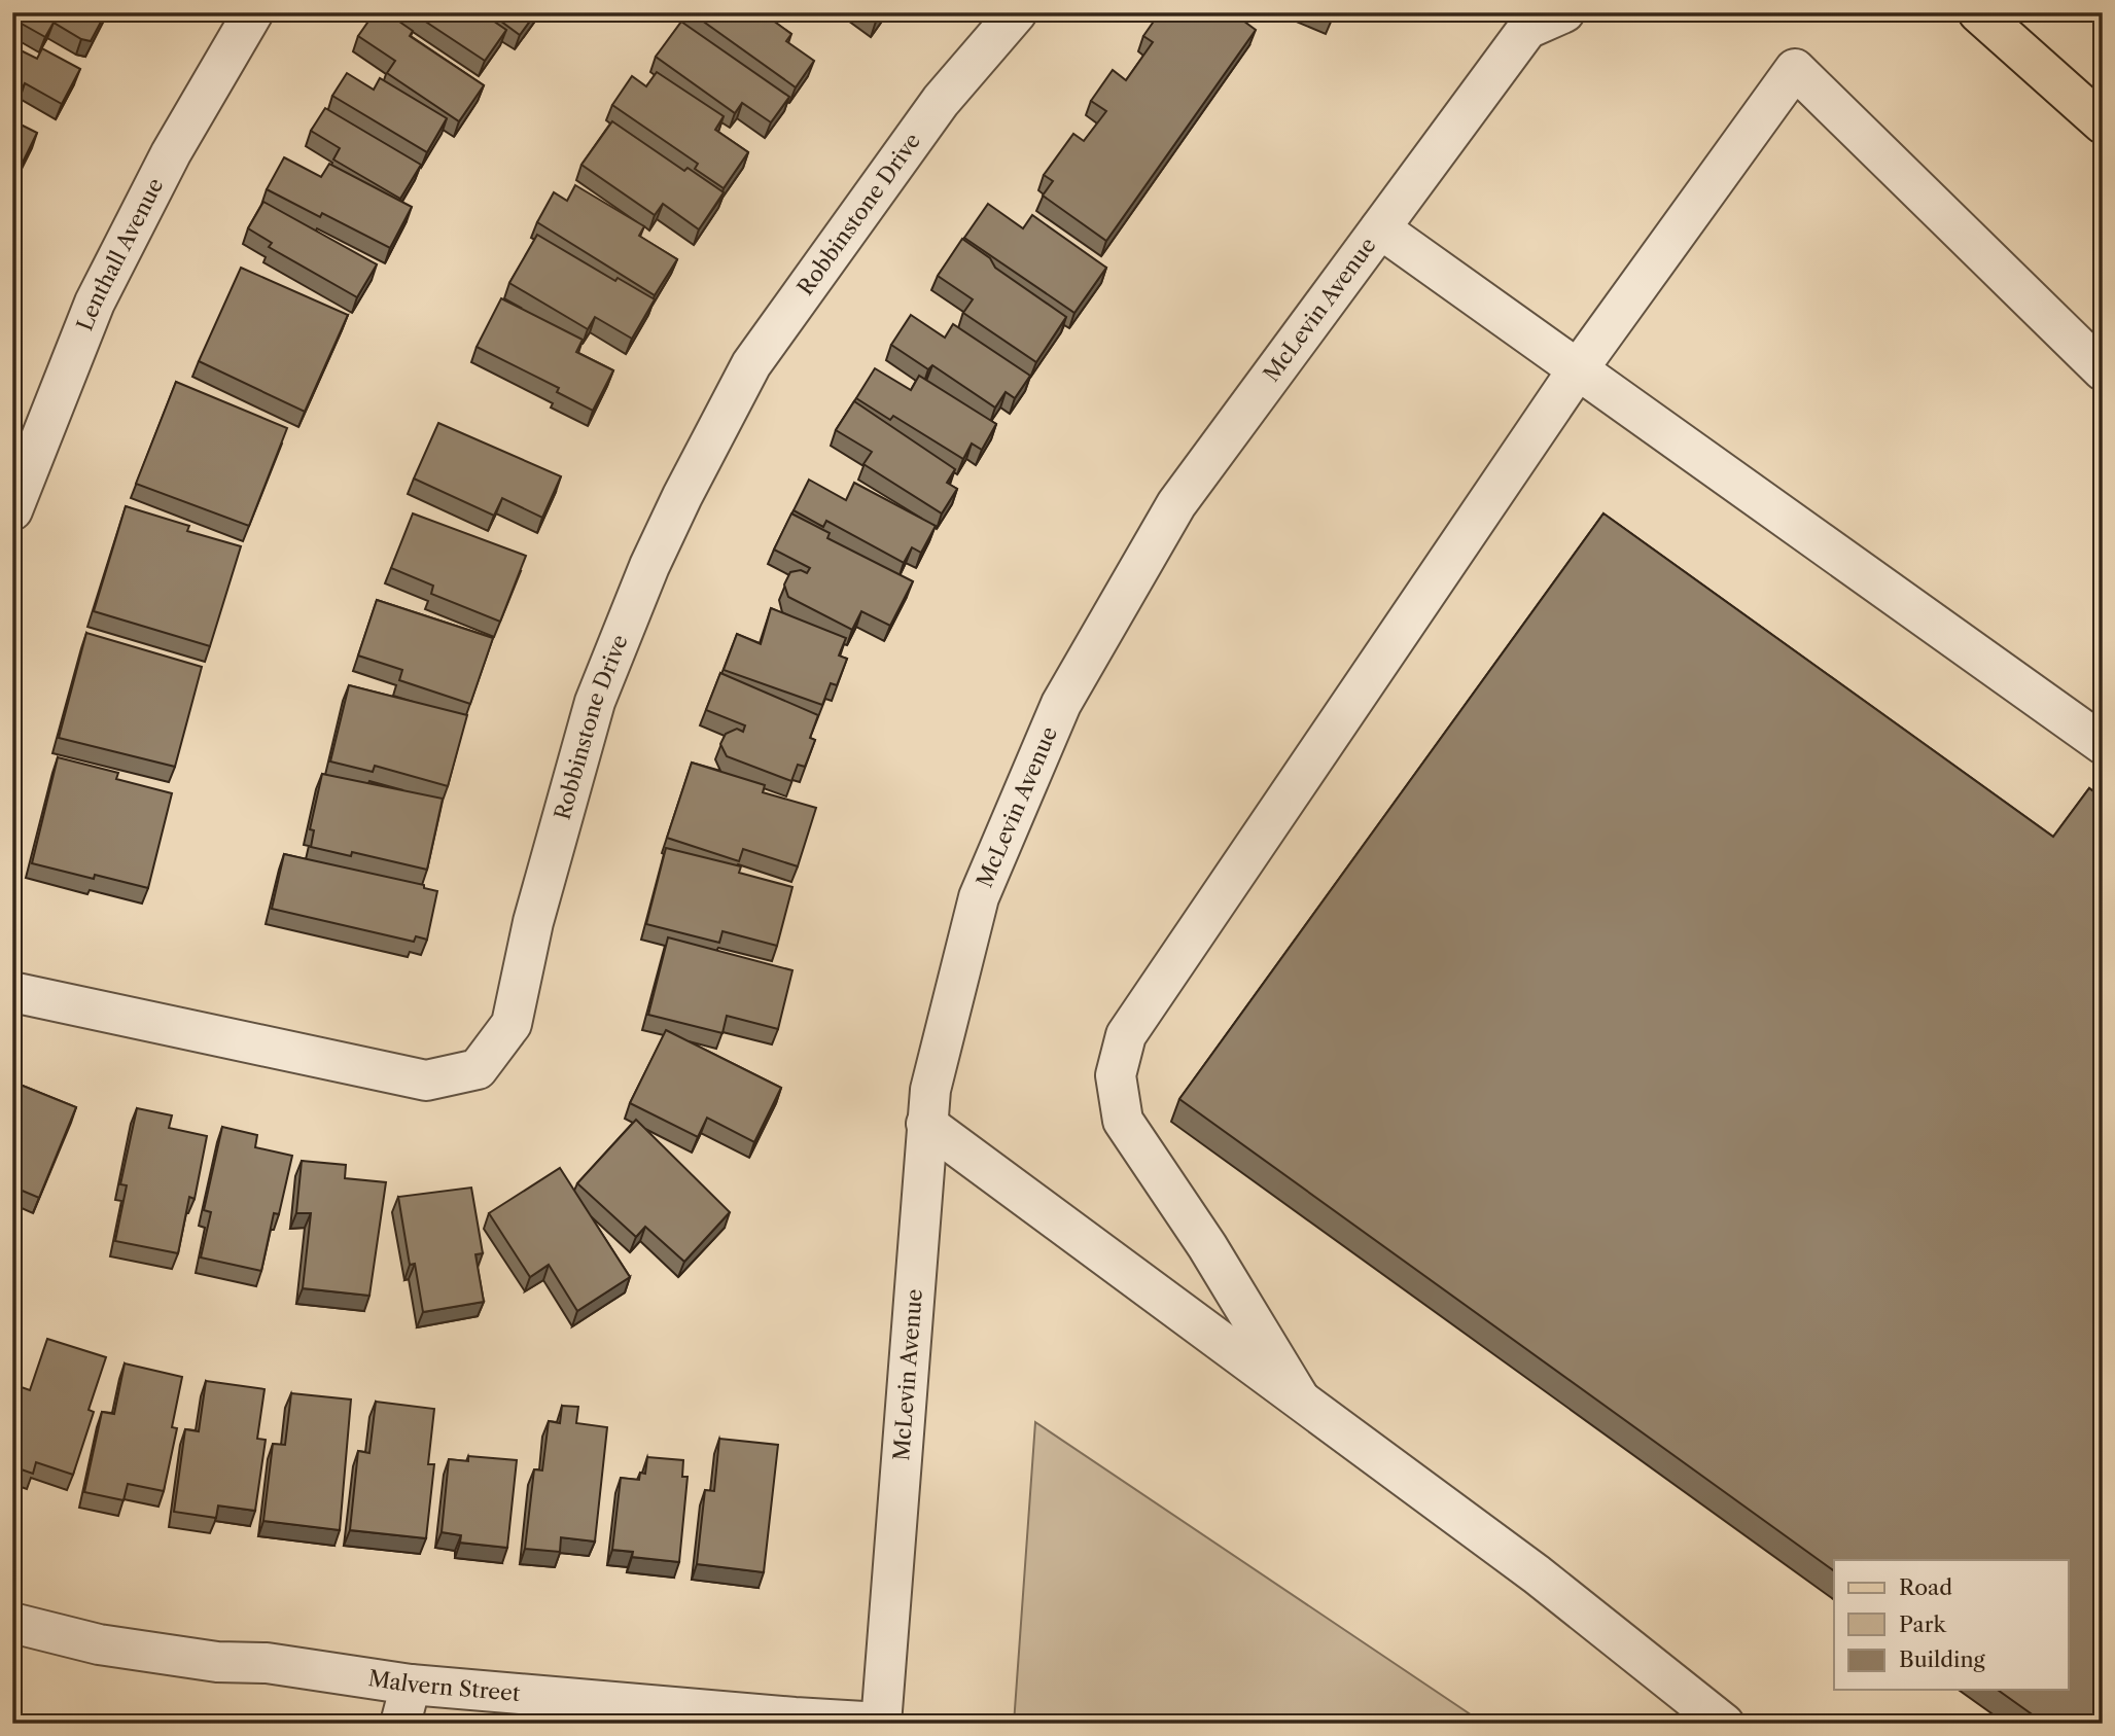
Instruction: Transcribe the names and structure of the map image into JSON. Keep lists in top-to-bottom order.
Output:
{
  "streets": {
    "street": [
      "Robbinstone Drive",
      "Lenthall Avenue",
      "McLevin Avenue",
      "Malvern Street"
    ]
  },
  "crossings": [
    ["McLevin Avenue", "Malvern Street"]
  ],
  "legend": ["Road", "Park", "Building"]
}
